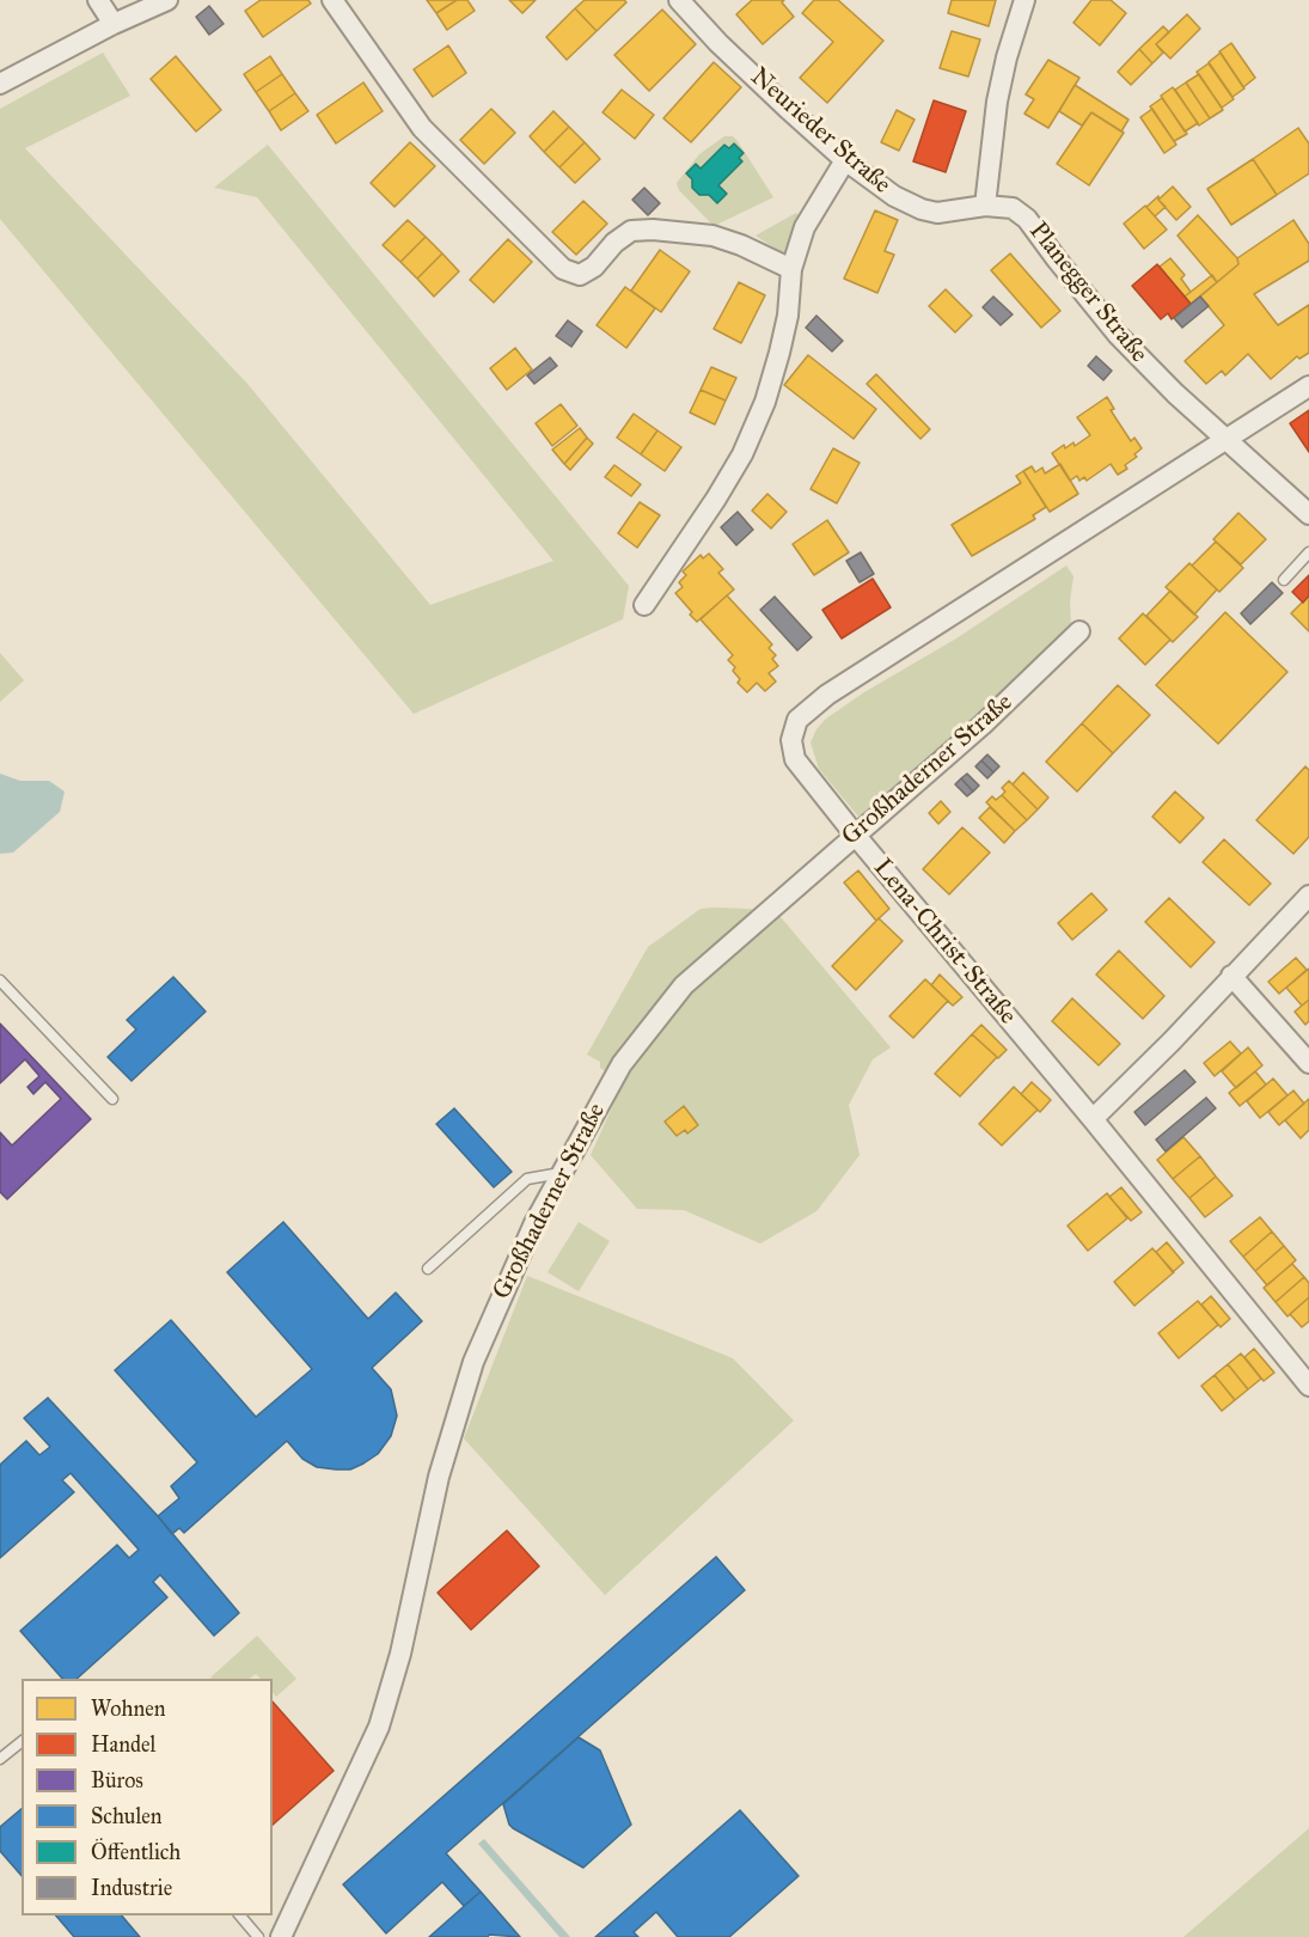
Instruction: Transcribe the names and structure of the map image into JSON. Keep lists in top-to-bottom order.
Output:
{
  "streets": {
    "street": [
      "Neurieder Straße",
      "Planegger Straße",
      "Großhaderner Straße",
      "Lena-Christ-Straße"
    ]
  },
  "crossings": [
    ["Neurieder Straße", "Planegger Straße"],
    ["Planegger Straße", "Lena-Christ-Straße"],
    ["Großhaderner Straße", "Lena-Christ-Straße"]
  ],
  "legend": [
    "Wohnen",
    "Handel",
    "Büros",
    "Schulen",
    "Öffentlich",
    "Industrie"
  ]
}
